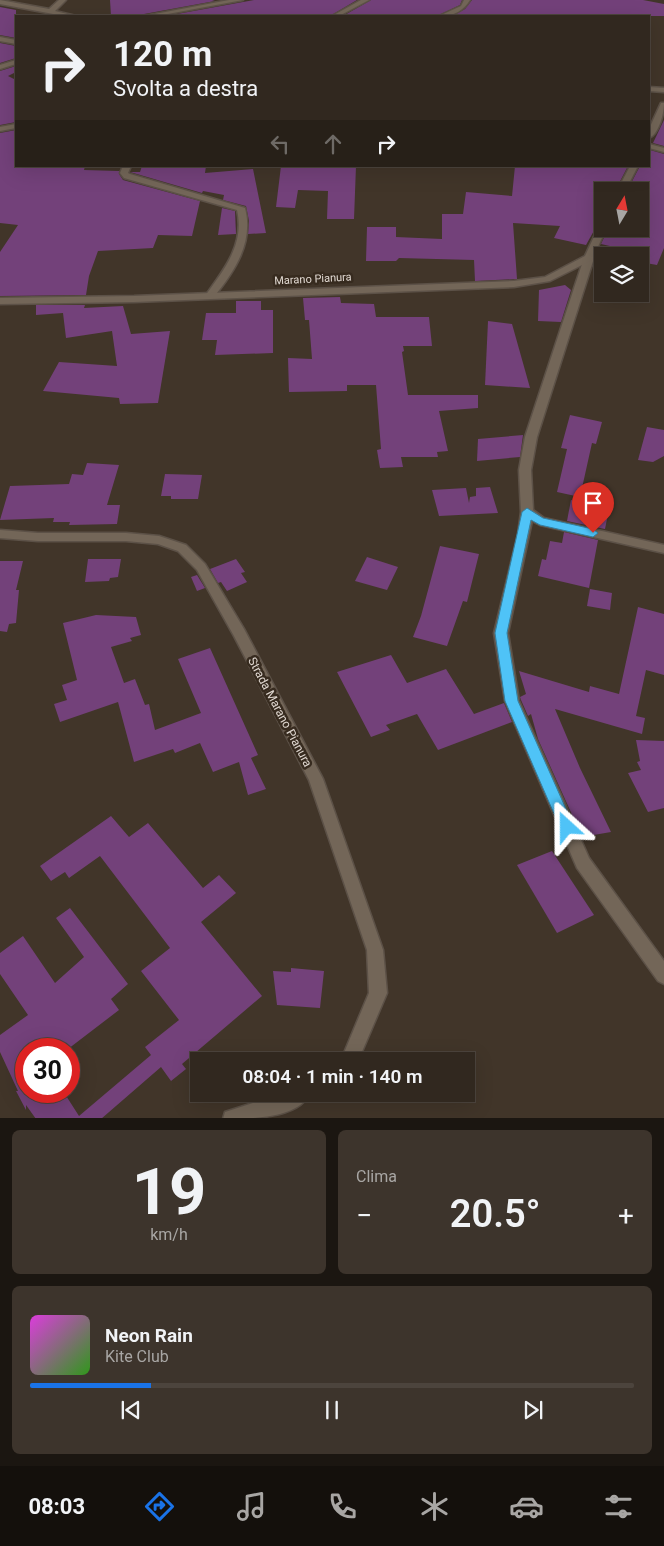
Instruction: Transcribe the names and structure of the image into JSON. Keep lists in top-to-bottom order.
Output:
{
  "streets": {
    "street": ["Marano Pianura", "Strada Marano Pianura"]
  },
  "north": "top",
  "page": {
    "turn": ["120 m", "Svolta a destra"],
    "limit": "30",
    "trip": "08:04 · 1 min · 140 m",
    "tile": [
      ["19", "km/h"],
      "Clima"
    ],
    "heat": ["−", "20.5°", "+"],
    "song": ["Neon Rain", "Kite Club"],
    "tabs": "08:03"
  }
}
